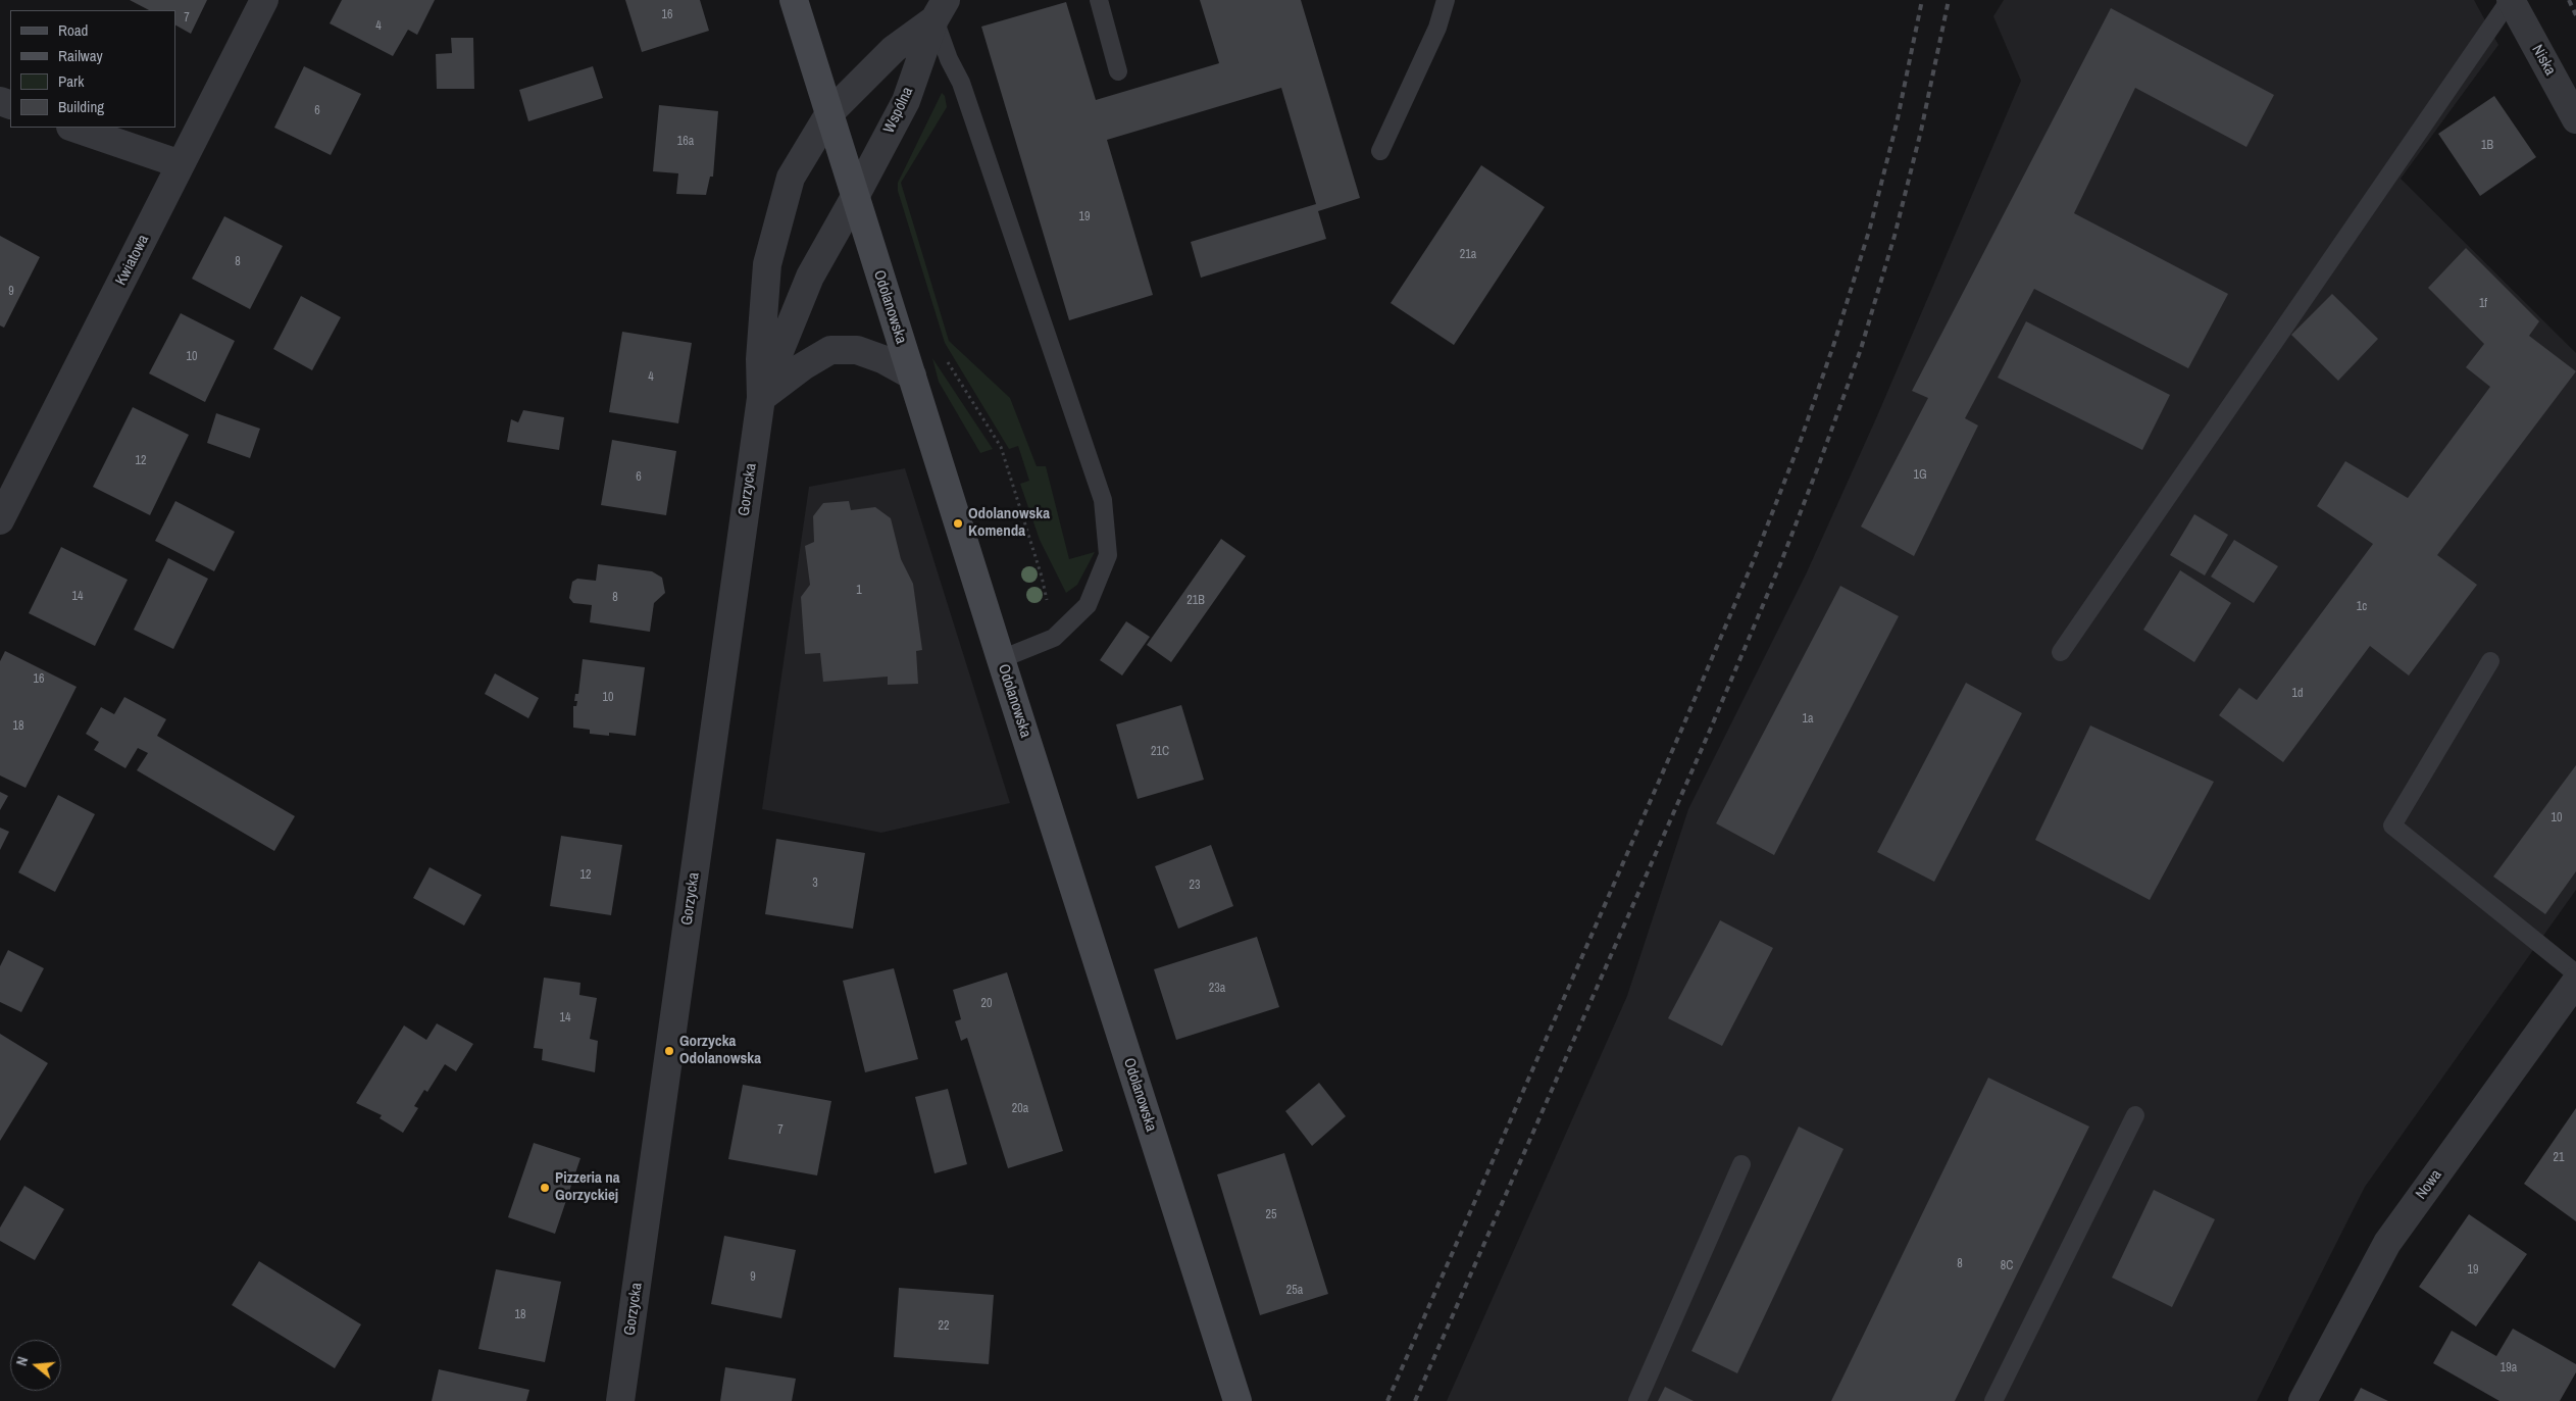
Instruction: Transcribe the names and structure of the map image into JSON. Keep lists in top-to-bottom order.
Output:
{
  "streets": {
    "main road": ["Odolanowska"],
    "street": [
      "Niska",
      "Wspólna",
      "Kwiatowa",
      "Gorzycka",
      "Nowa"
    ]
  },
  "crossings": [
    ["Wspólna", "Odolanowska"],
    ["Wspólna", "Gorzycka"],
    ["Odolanowska", "Gorzycka"]
  ],
  "places": ["Odolanowska Komenda", "Gorzycka Odolanowska", "Pizzeria na Gorzyckiej"],
  "house_numbers": [
    "16",
    "7",
    "4",
    "6",
    "16a",
    "1B",
    "19",
    "21a",
    "8",
    "9",
    "1f",
    "10",
    "4",
    "12",
    "1G",
    "6",
    "1",
    "14",
    "8",
    "21B",
    "1c",
    "16",
    "1d",
    "10",
    "1a",
    "18",
    "21C",
    "10",
    "12",
    "3",
    "23",
    "23a",
    "20",
    "14",
    "20a",
    "7",
    "21",
    "25",
    "8",
    "8C",
    "19",
    "9",
    "25a",
    "18",
    "22",
    "19a"
  ],
  "legend": [
    "Road",
    "Railway",
    "Park",
    "Building"
  ],
  "north": "left"
}
